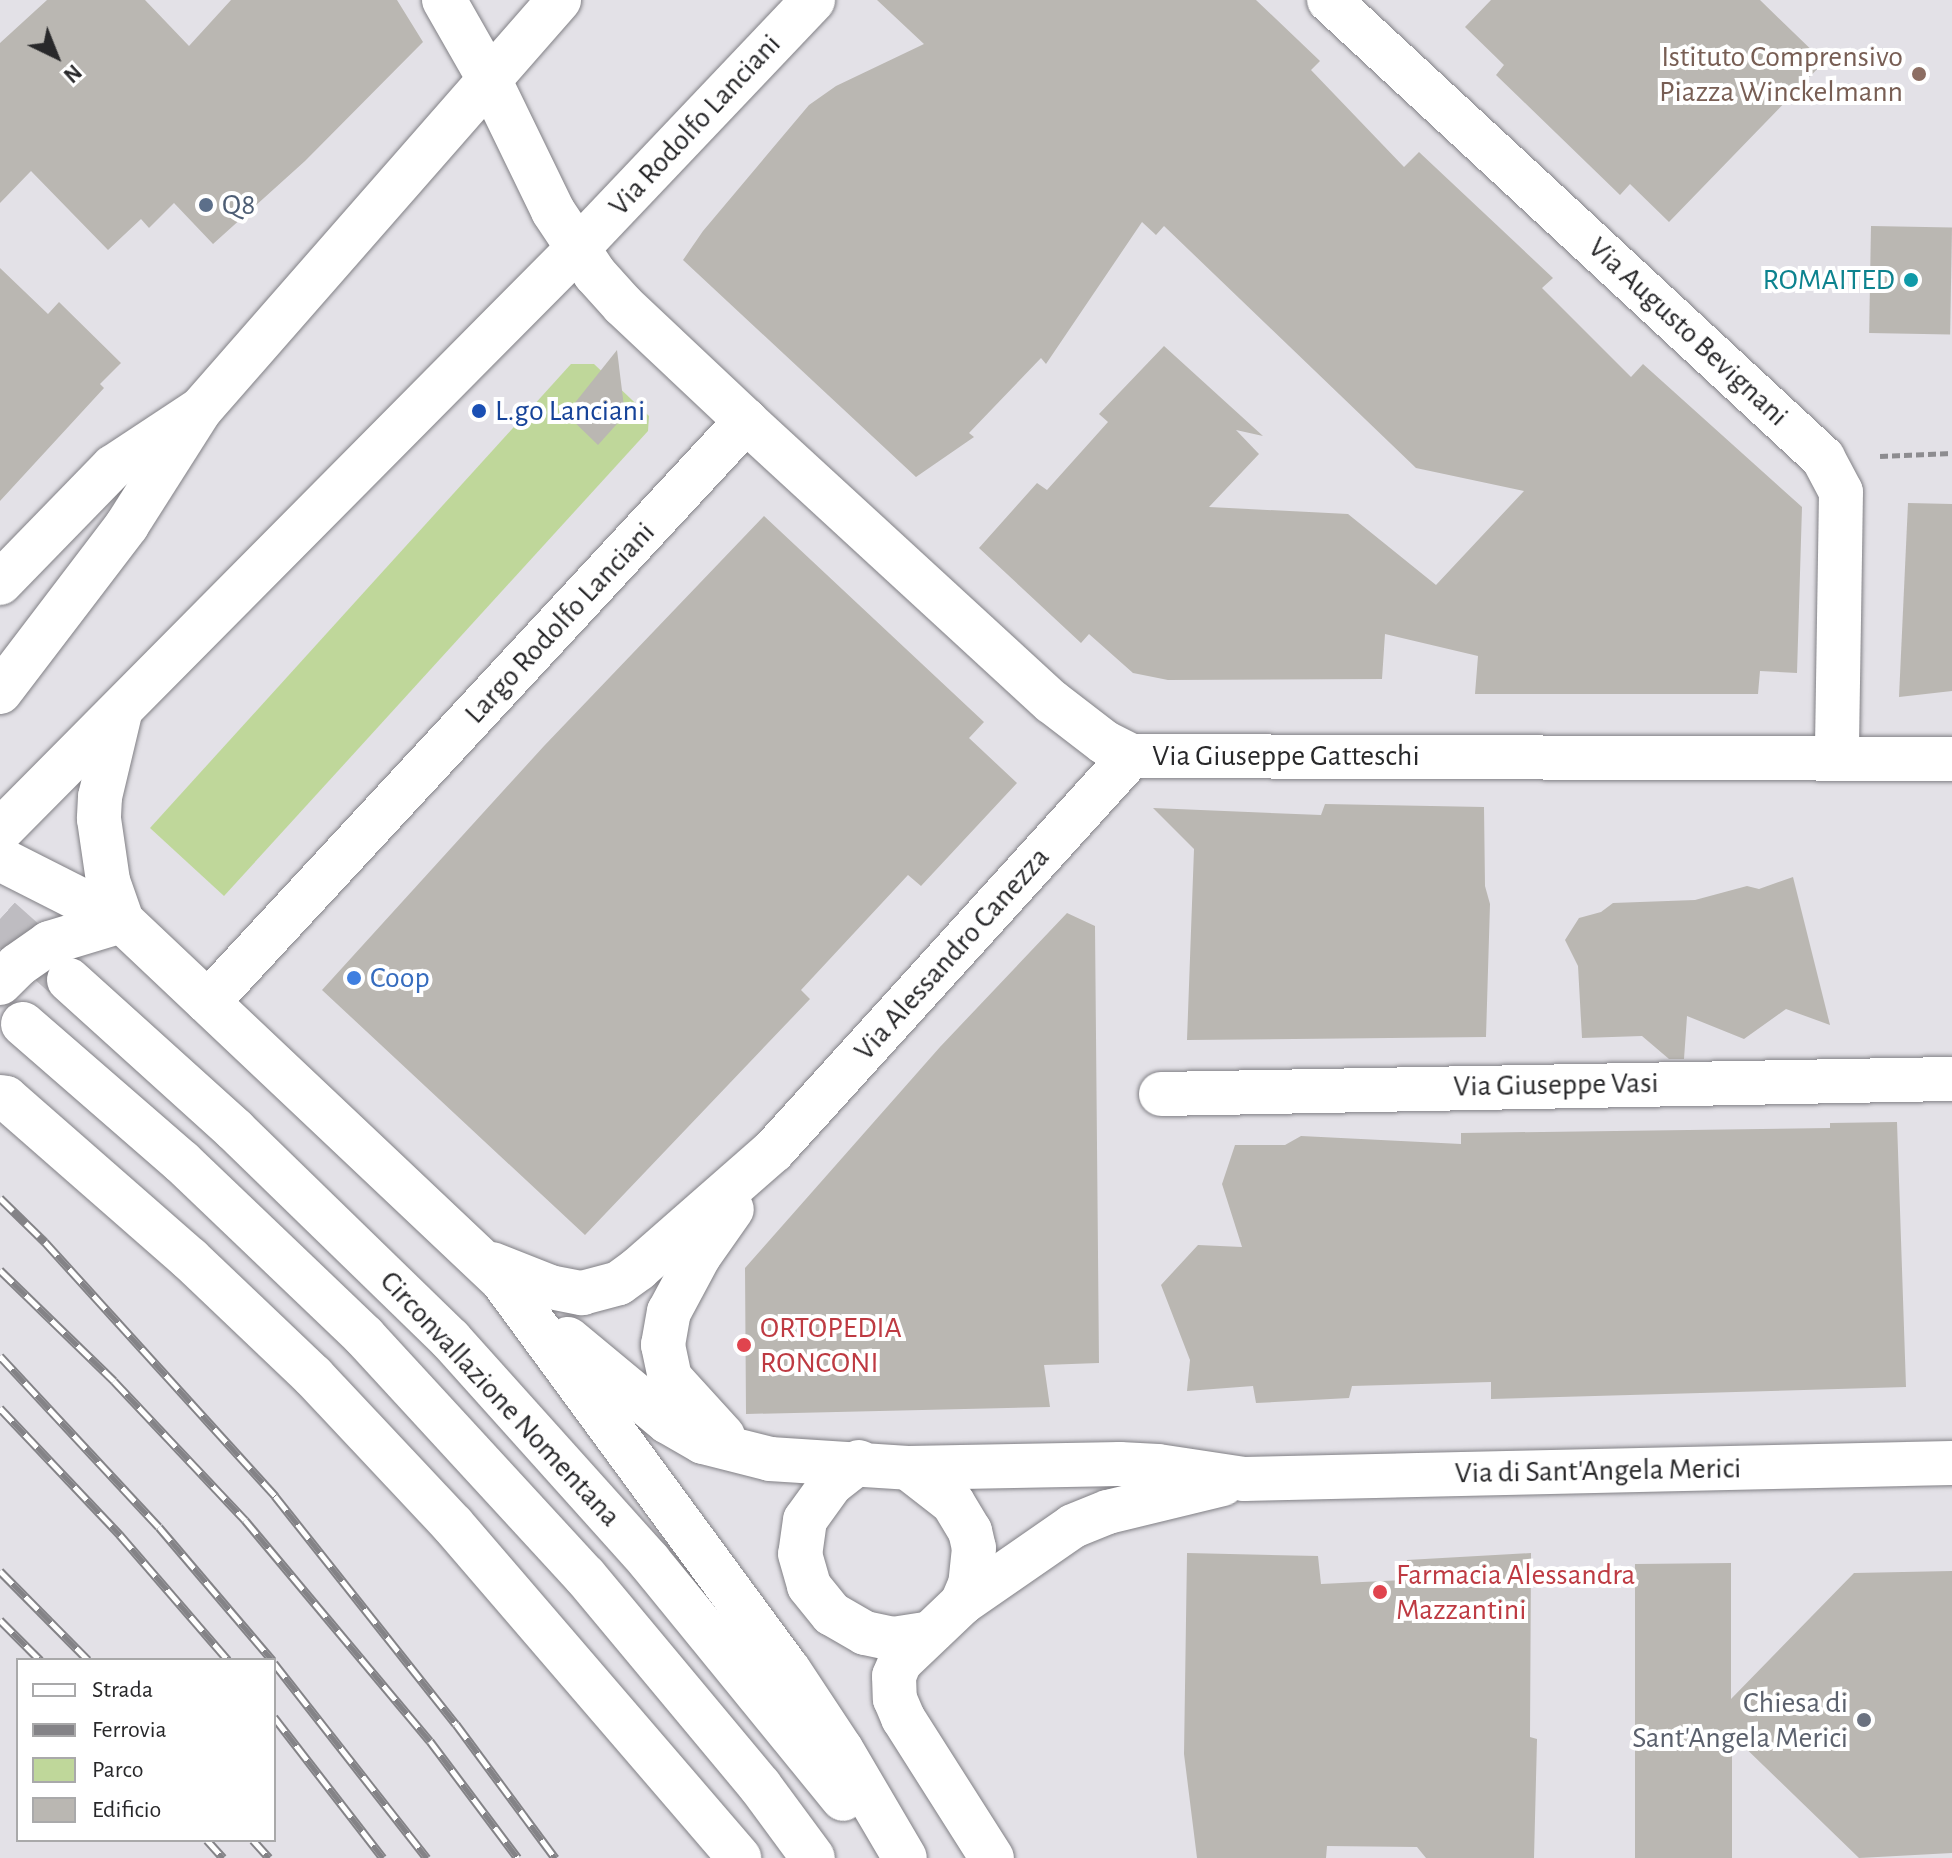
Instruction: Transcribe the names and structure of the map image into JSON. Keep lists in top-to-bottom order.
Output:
{
  "streets": {
    "street": [
      "Via Rodolfo Lanciani",
      "Via Augusto Bevignani",
      "Largo Rodolfo Lanciani",
      "Via Giuseppe Gatteschi",
      "Via Alessandro Canezza",
      "Via Giuseppe Vasi",
      "Circonvallazione Nomentana",
      "Via di Sant'Angela Merici"
    ]
  },
  "crossings": [
    ["Via Augusto Bevignani", "Via Giuseppe Gatteschi"],
    ["Largo Rodolfo Lanciani", "Via Giuseppe Gatteschi"],
    ["Via Giuseppe Gatteschi", "Via Alessandro Canezza"]
  ],
  "places": [
    "Istituto Comprensivo Piazza Winckelmann",
    "Q8",
    "ROMAITED",
    "L.go Lanciani",
    "Coop",
    "ORTOPEDIA RONCONI",
    "Farmacia Alessandra Mazzantini",
    "Chiesa di Sant'Angela Merici"
  ],
  "legend": [
    "Strada",
    "Ferrovia",
    "Parco",
    "Edificio"
  ],
  "north": "bottom right"
}
